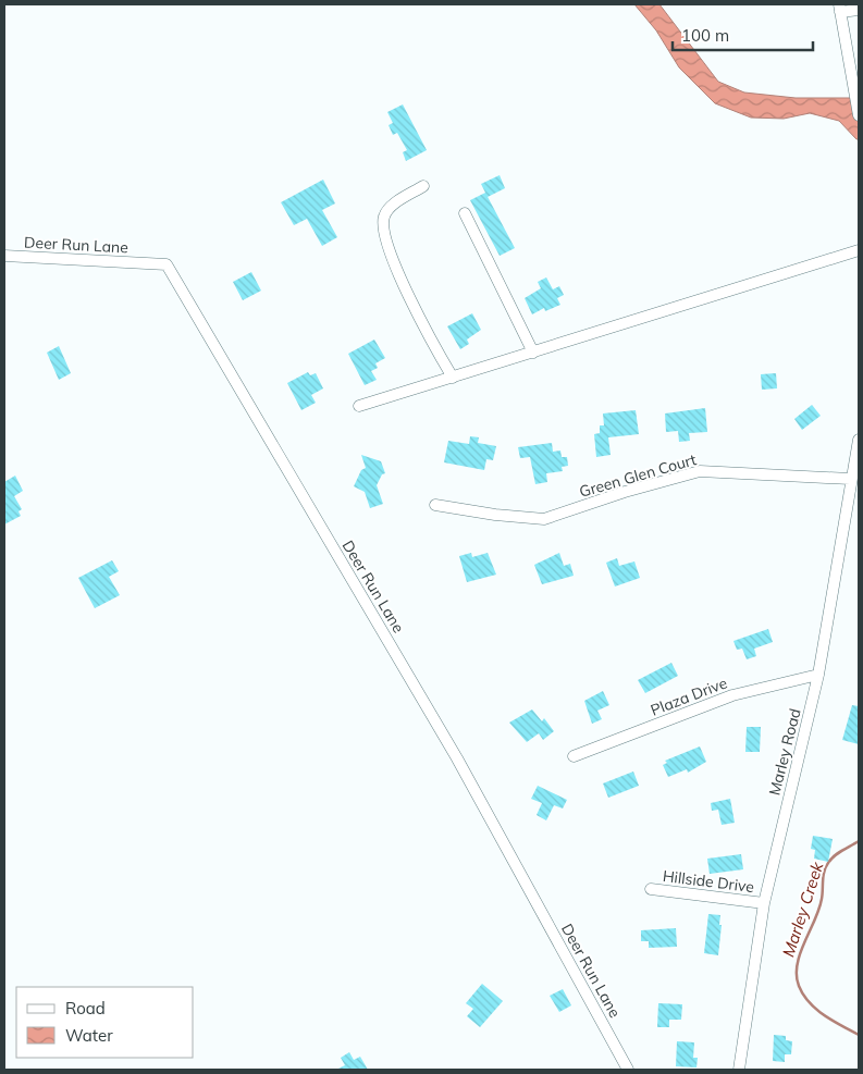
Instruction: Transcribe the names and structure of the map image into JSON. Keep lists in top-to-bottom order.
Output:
{
  "streets": {
    "street": [
      "Deer Run Lane",
      "Green Glen Court",
      "Plaza Drive",
      "Marley Road",
      "Hillside Drive"
    ]
  },
  "crossings": [
    ["Green Glen Court", "Marley Road"],
    ["Plaza Drive", "Marley Road"],
    ["Marley Road", "Hillside Drive"]
  ],
  "water": ["Marley Creek"],
  "legend": ["Road", "Water"],
  "scale_bar": "100 m"
}
